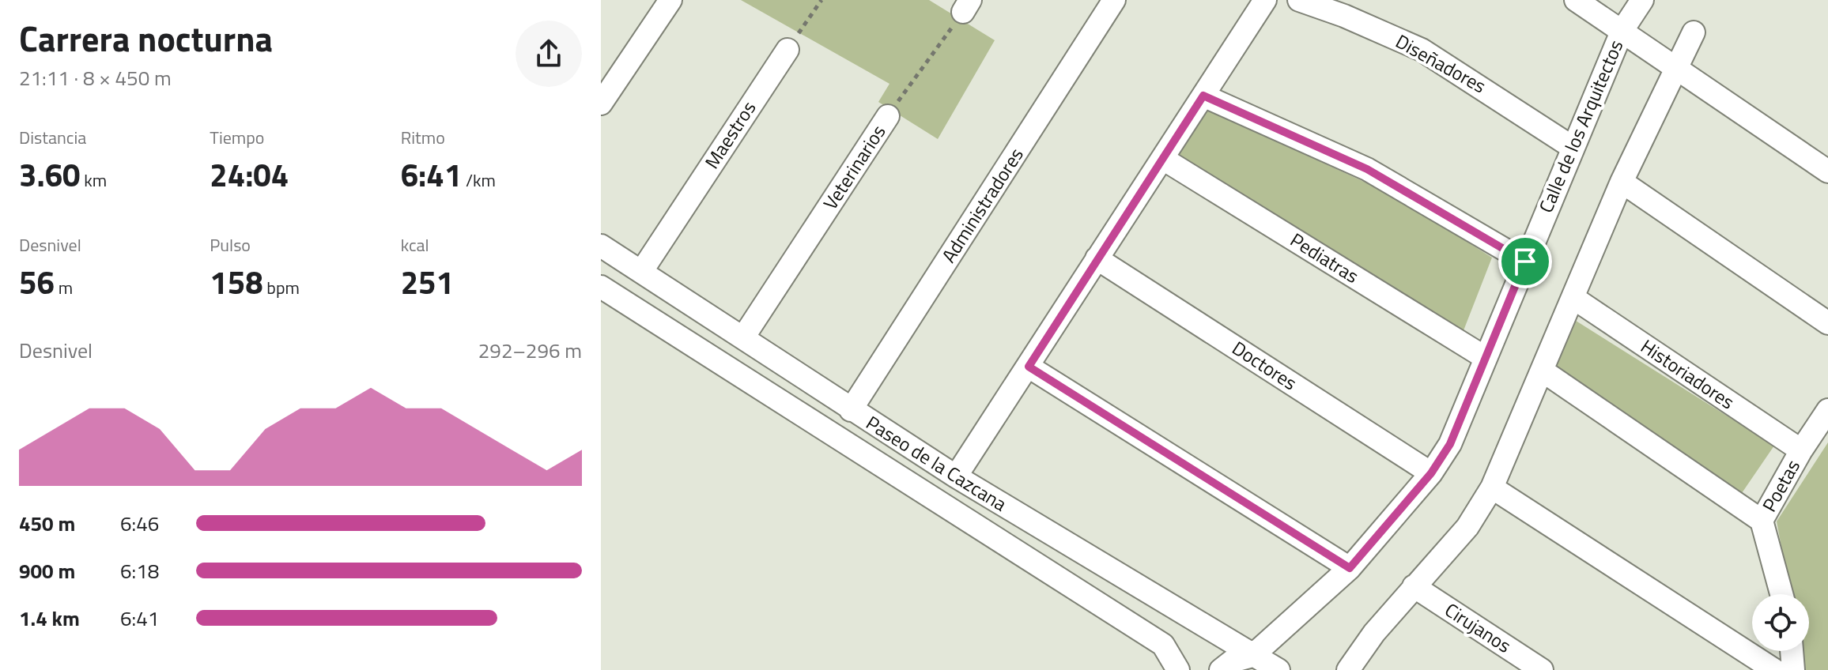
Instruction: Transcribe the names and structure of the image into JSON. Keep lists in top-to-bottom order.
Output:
{
  "streets": {
    "street": [
      "Diseñadores",
      "Calle de los Arquitectos",
      "Maestros",
      "Veterinarios",
      "Administradores",
      "Pediatras",
      "Doctores",
      "Historiadores",
      "Paseo de la Cazcana",
      "Poetas",
      "Cirujanos"
    ]
  },
  "crossings": [
    ["Diseñadores", "Calle de los Arquitectos"],
    ["Calle de los Arquitectos", "Pediatras"],
    ["Calle de los Arquitectos", "Doctores"],
    ["Calle de los Arquitectos", "Paseo de la Cazcana"],
    ["Maestros", "Paseo de la Cazcana"],
    ["Veterinarios", "Paseo de la Cazcana"],
    ["Administradores", "Paseo de la Cazcana"],
    ["Historiadores", "Poetas"]
  ],
  "page": {
    "heading": ["Carrera nocturna", "21:11 · 8 × 450 m"],
    "stats": [
      ["Distancia", "3.60 km"],
      ["Tiempo", "24:04"],
      ["Ritmo", "6:41 /km"],
      ["Desnivel", "56 m"],
      ["Pulso", "158 bpm"],
      ["kcal", "251"]
    ],
    "chart": ["Desnivel", "292–296 m"],
    "list": [
      {
        "name": "450 m",
        "note": "6:46"
      },
      {
        "name": "900 m",
        "note": "6:18"
      },
      {
        "name": "1.4 km",
        "note": "6:41"
      }
    ]
  }
}
